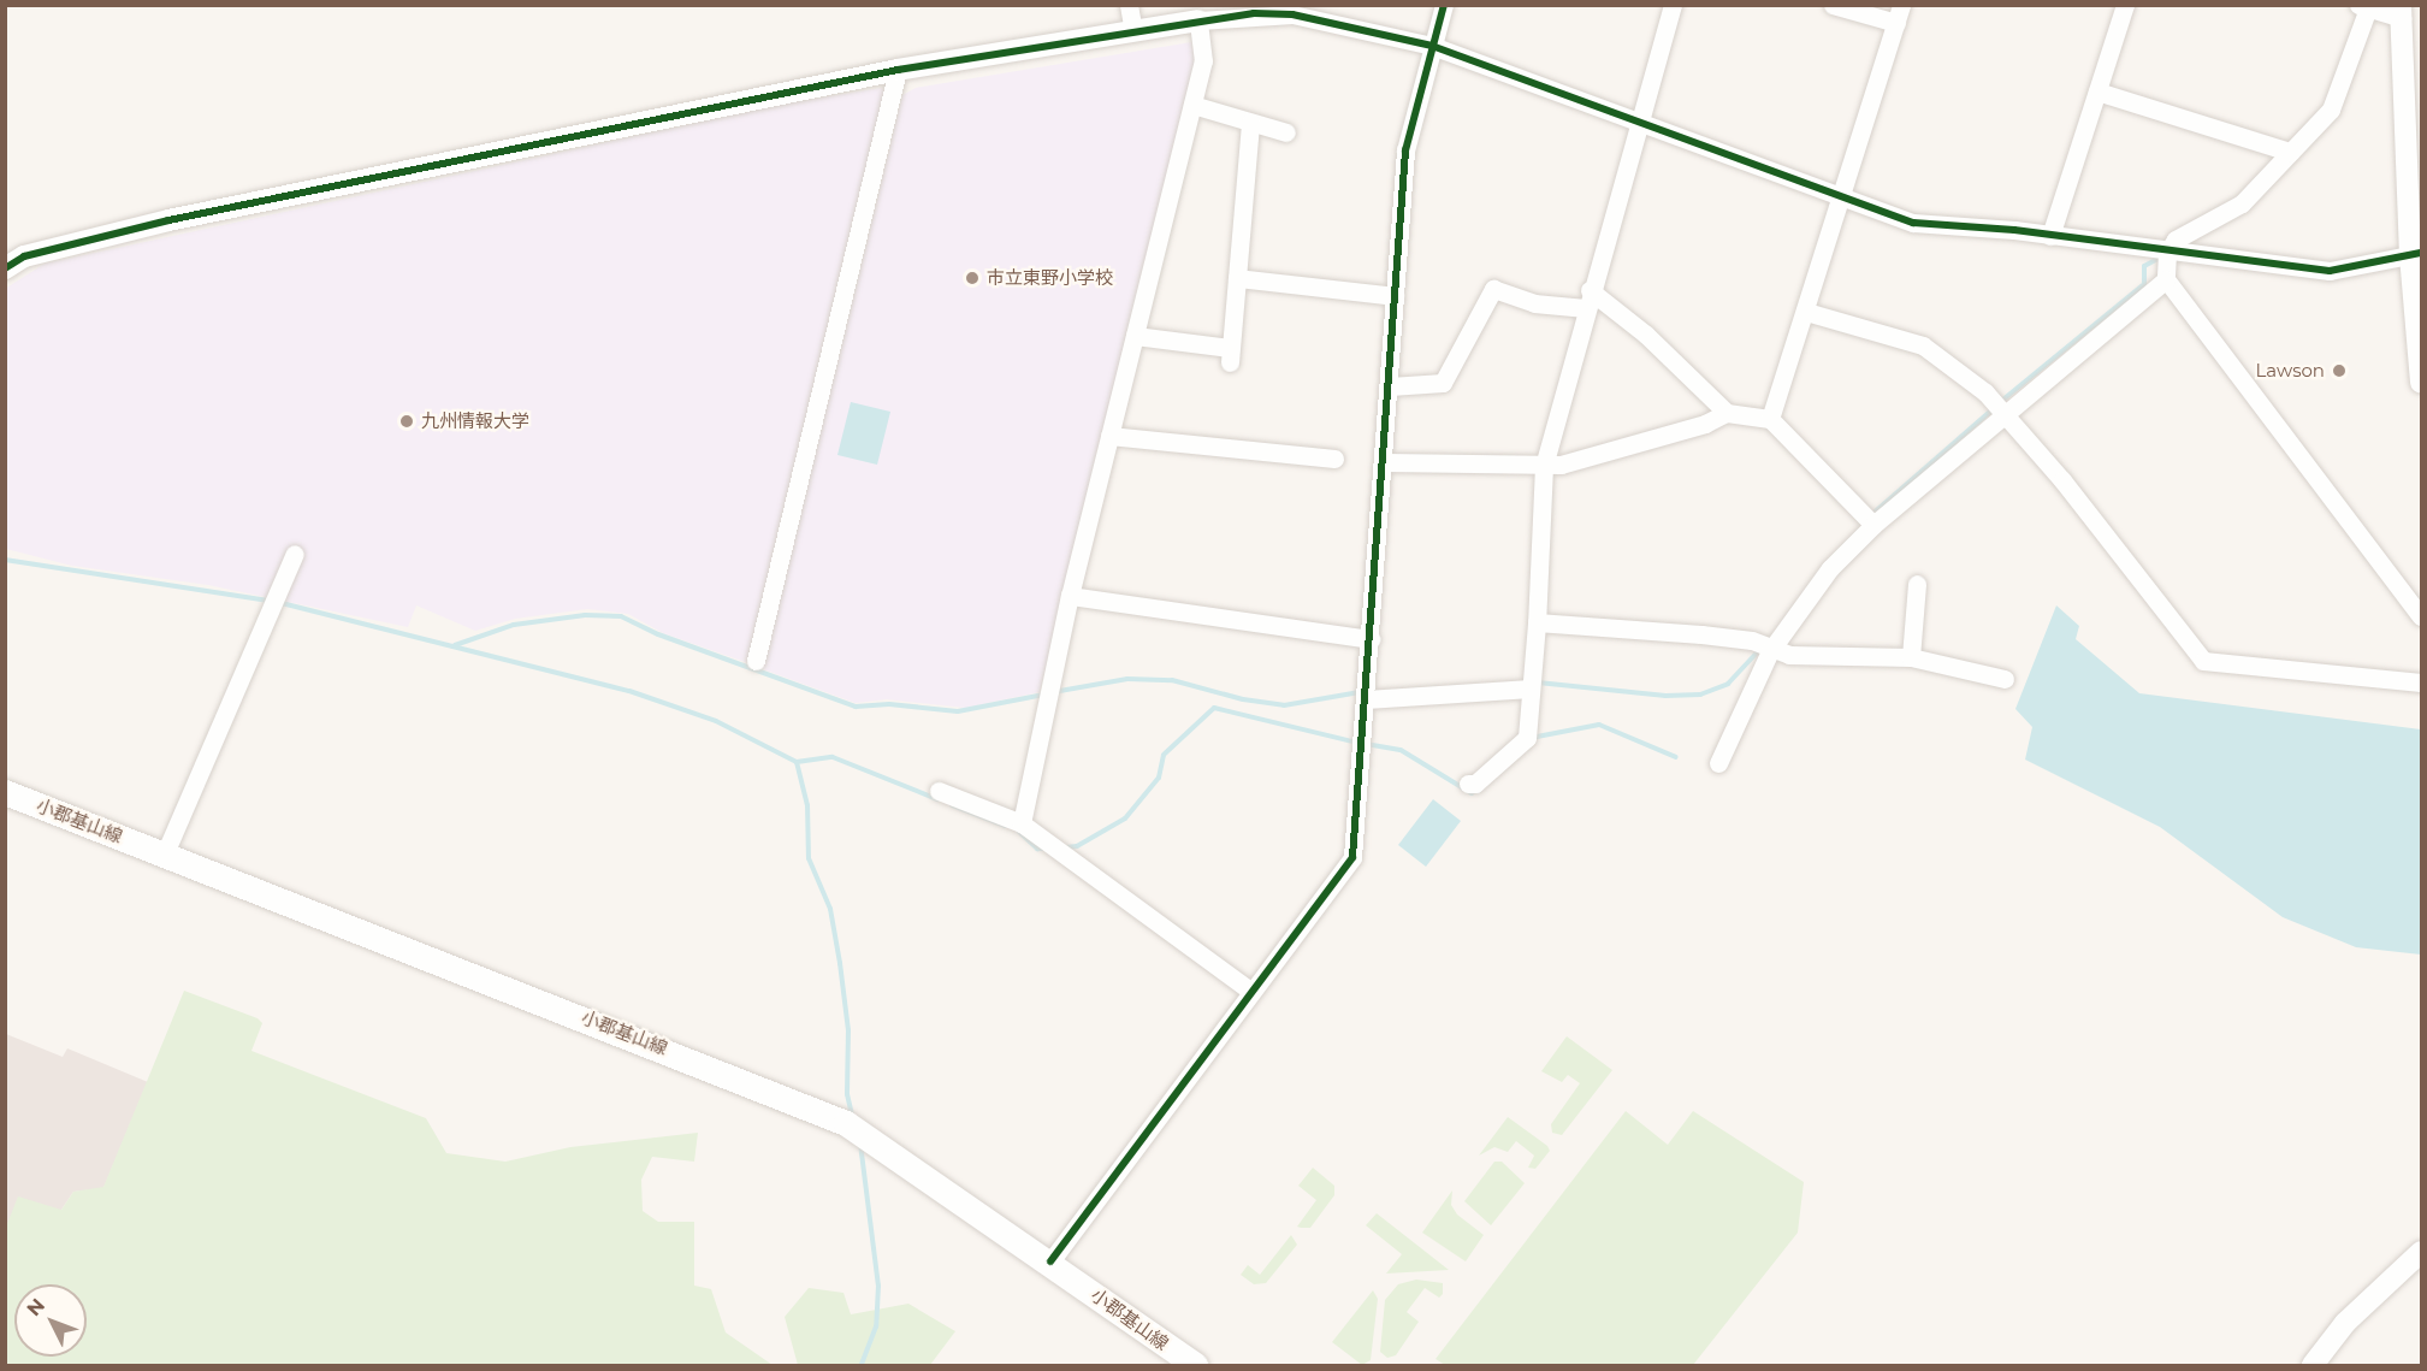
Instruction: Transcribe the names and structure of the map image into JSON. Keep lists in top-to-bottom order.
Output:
{
  "streets": {
    "main road": ["小郡基山線"]
  },
  "places": ["市立東野小学校", "Lawson", "九州情報大学"],
  "north": "top left"
}
